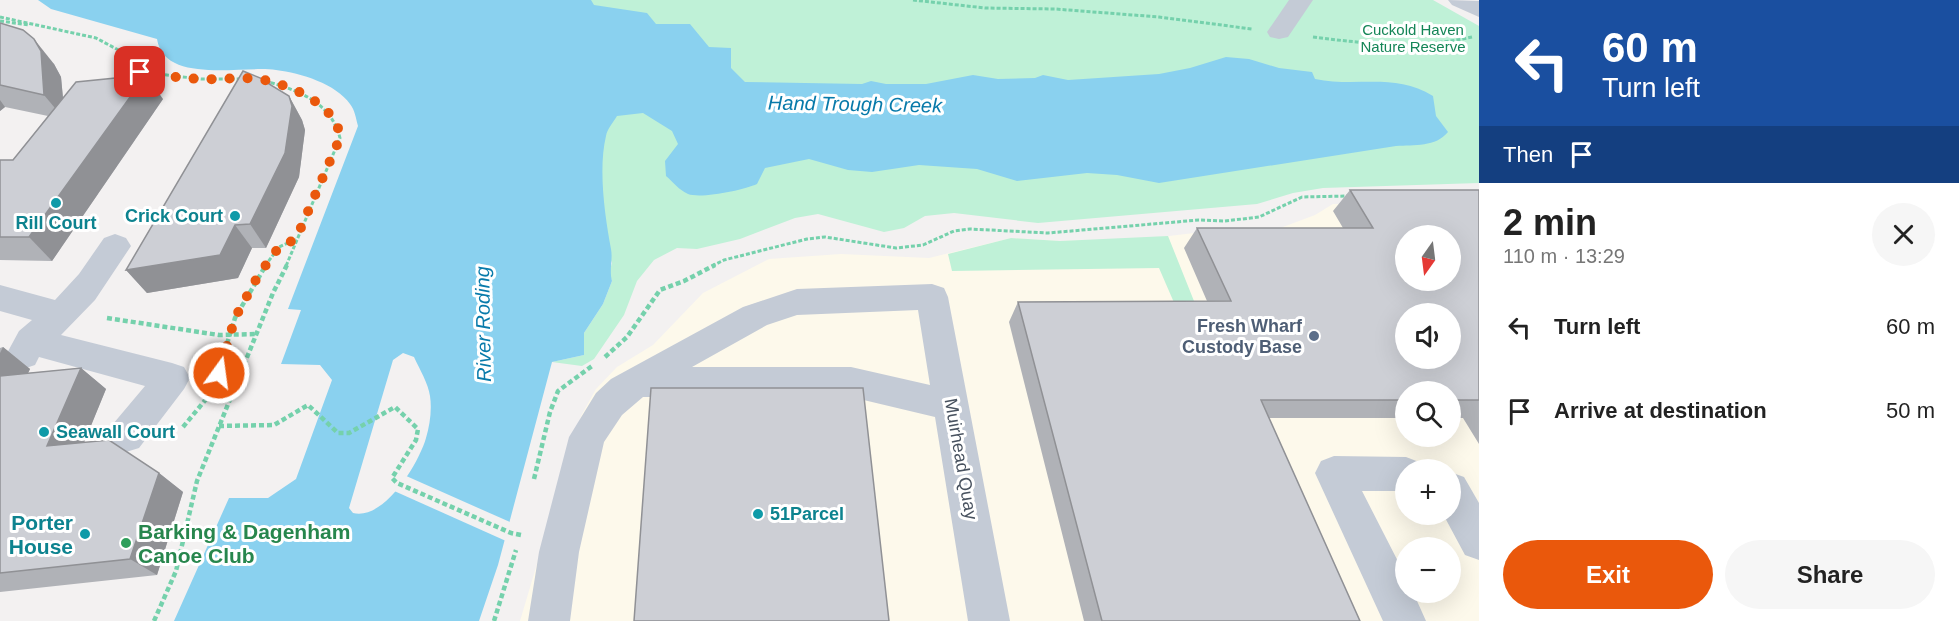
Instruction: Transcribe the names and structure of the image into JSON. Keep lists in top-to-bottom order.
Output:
{
  "streets": {
    "street": ["Muirhead Quay"]
  },
  "water": ["Hand Trough Creek", "River Roding"],
  "parks": ["Cuckold Haven Nature Reserve"],
  "places": [
    "Rill Court",
    "Crick Court",
    "Fresh Wharf Custody Base",
    "Seawall Court",
    "51Parcel",
    "Porter House",
    "Barking & Dagenham Canoe Club"
  ],
  "north": "bottom",
  "page": {
    "turn": ["60 m", "Turn left"],
    "then": "Then",
    "heading": ["2 min", "110 m · 13:29"],
    "map_buttons": ["+", "−"],
    "list": [
      {
        "name": "Turn left",
        "value": "60 m"
      },
      {
        "name": "Arrive at destination",
        "value": "50 m"
      }
    ],
    "buttons": ["Exit", "Share"]
  }
}
